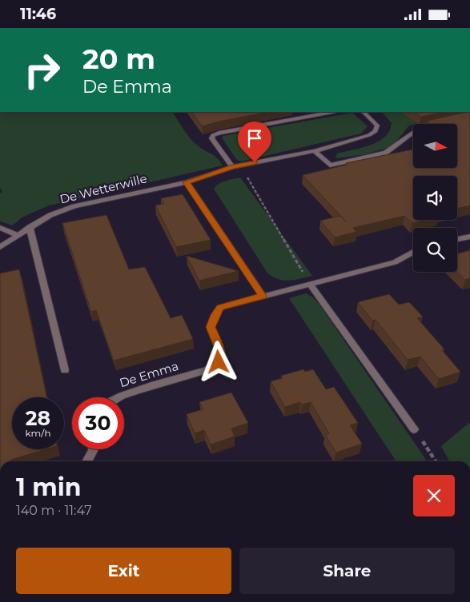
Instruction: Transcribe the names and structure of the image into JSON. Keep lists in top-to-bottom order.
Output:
{
  "streets": {
    "street": ["De Wetterwille", "De Emma"]
  },
  "north": "right",
  "page": {
    "status": "11:46",
    "turn": ["20 m", "De Emma"],
    "speed": "28 km/h",
    "limit": "30",
    "heading": ["1 min", "140 m · 11:47"],
    "buttons": ["Exit", "Share"]
  }
}
